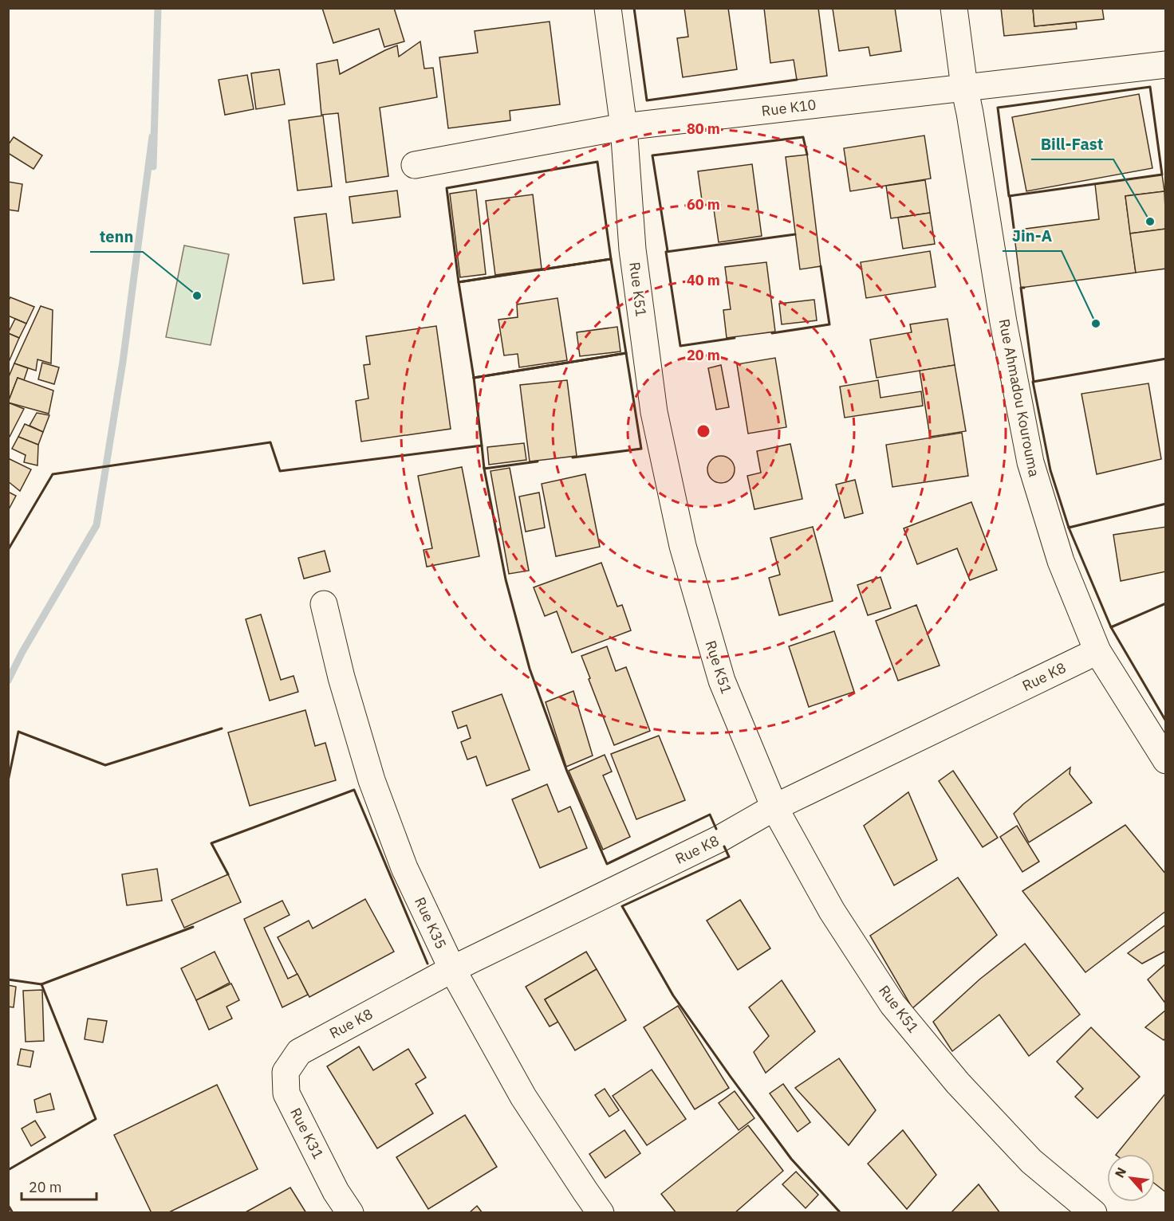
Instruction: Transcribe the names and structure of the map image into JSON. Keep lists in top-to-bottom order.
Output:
{
  "streets": {
    "street": [
      "Rue K10",
      "Rue K51",
      "Rue Ahmadou Kourouma",
      "Rue K8",
      "Rue K35",
      "Rue K31"
    ]
  },
  "crossings": [
    ["Rue K10", "Rue K51"],
    ["Rue K10", "Rue Ahmadou Kourouma"],
    ["Rue K51", "Rue K8"],
    ["Rue Ahmadou Kourouma", "Rue K8"],
    ["Rue K8", "Rue K35"],
    ["Rue K8", "Rue K31"]
  ],
  "places": ["Bill-Fast", "tenn", "Jin-A"],
  "scale_bar": "20 m",
  "north": "top left",
  "rings": [
    "80 m",
    "60 m",
    "40 m",
    "20 m"
  ]
}
